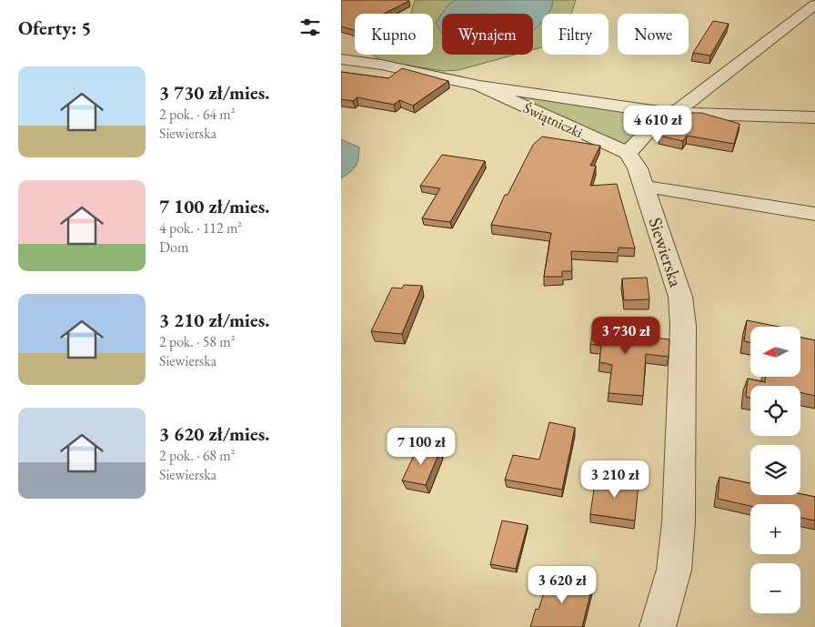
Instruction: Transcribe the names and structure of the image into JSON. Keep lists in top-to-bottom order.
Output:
{
  "streets": {
    "street": ["Świątniczki", "Siewierska"]
  },
  "crossings": [
    ["Świątniczki", "Siewierska"]
  ],
  "north": "left",
  "page": {
    "heading": "Oferty: 5",
    "chip": [
      "Kupno",
      "Wynajem",
      "Filtry",
      "Nowe"
    ],
    "list": [
      {
        "name": "3 730 zł/mies.",
        "note": "2 pok. · 64 m² · Siewierska"
      },
      {
        "name": "7 100 zł/mies.",
        "note": "4 pok. · 112 m² · Dom"
      },
      {
        "name": "3 210 zł/mies.",
        "note": "2 pok. · 58 m² · Siewierska"
      },
      {
        "name": "3 620 zł/mies.",
        "note": "2 pok. · 68 m² · Siewierska"
      }
    ],
    "price": [
      "4 610 zł",
      "3 730 zł",
      "7 100 zł",
      "3 210 zł",
      "3 620 zł"
    ],
    "map_buttons": ["+", "−"]
  }
}
